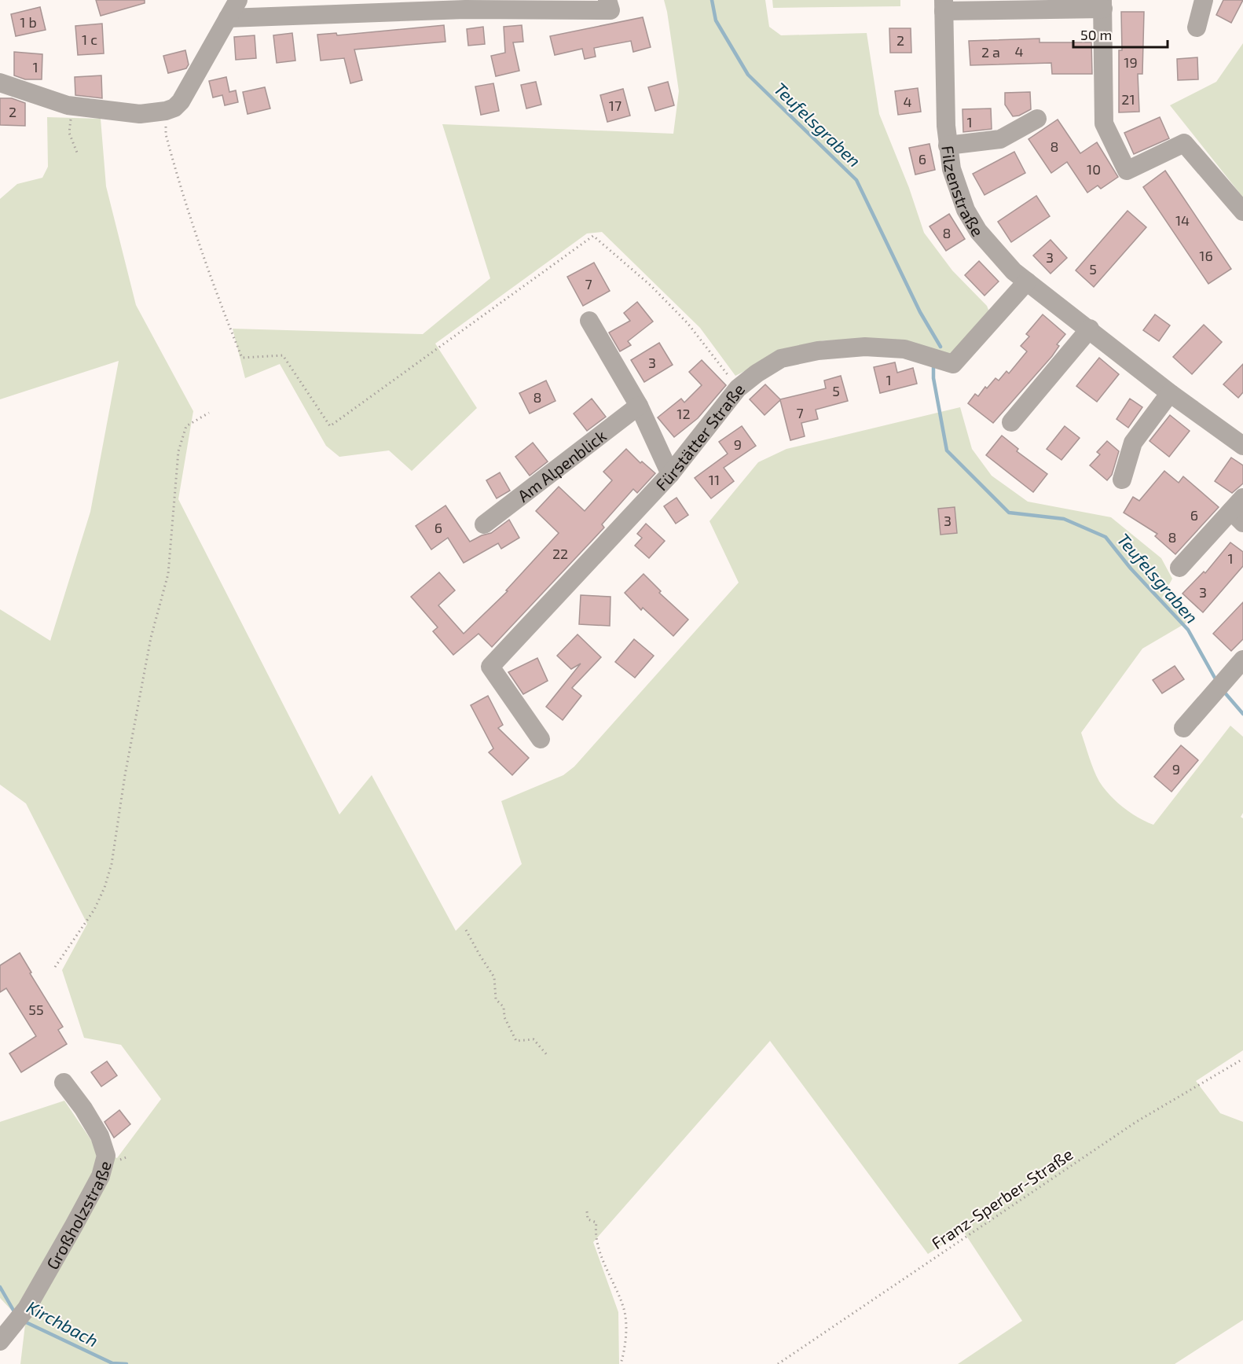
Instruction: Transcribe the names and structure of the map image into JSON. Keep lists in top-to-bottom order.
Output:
{
  "streets": {
    "street": [
      "Filzenstraße",
      "Fürstätter Straße",
      "Am Alpenblick",
      "Großholzstraße"
    ],
    "path": ["Franz-Sperber-Straße"]
  },
  "crossings": [
    ["Filzenstraße", "Fürstätter Straße"]
  ],
  "water": ["Teufelsgraben", "Kirchbach"],
  "house_numbers": [
    "1 b",
    "1 c",
    "2",
    "4",
    "2 a",
    "19",
    "1",
    "21",
    "4",
    "17",
    "2",
    "1",
    "8",
    "6",
    "10",
    "14",
    "8",
    "16",
    "3",
    "5",
    "7",
    "3",
    "1",
    "5",
    "8",
    "7",
    "12",
    "9",
    "11",
    "6",
    "3",
    "6",
    "8",
    "22",
    "1",
    "3",
    "9",
    "55"
  ],
  "scale_bar": "50 m"
}
